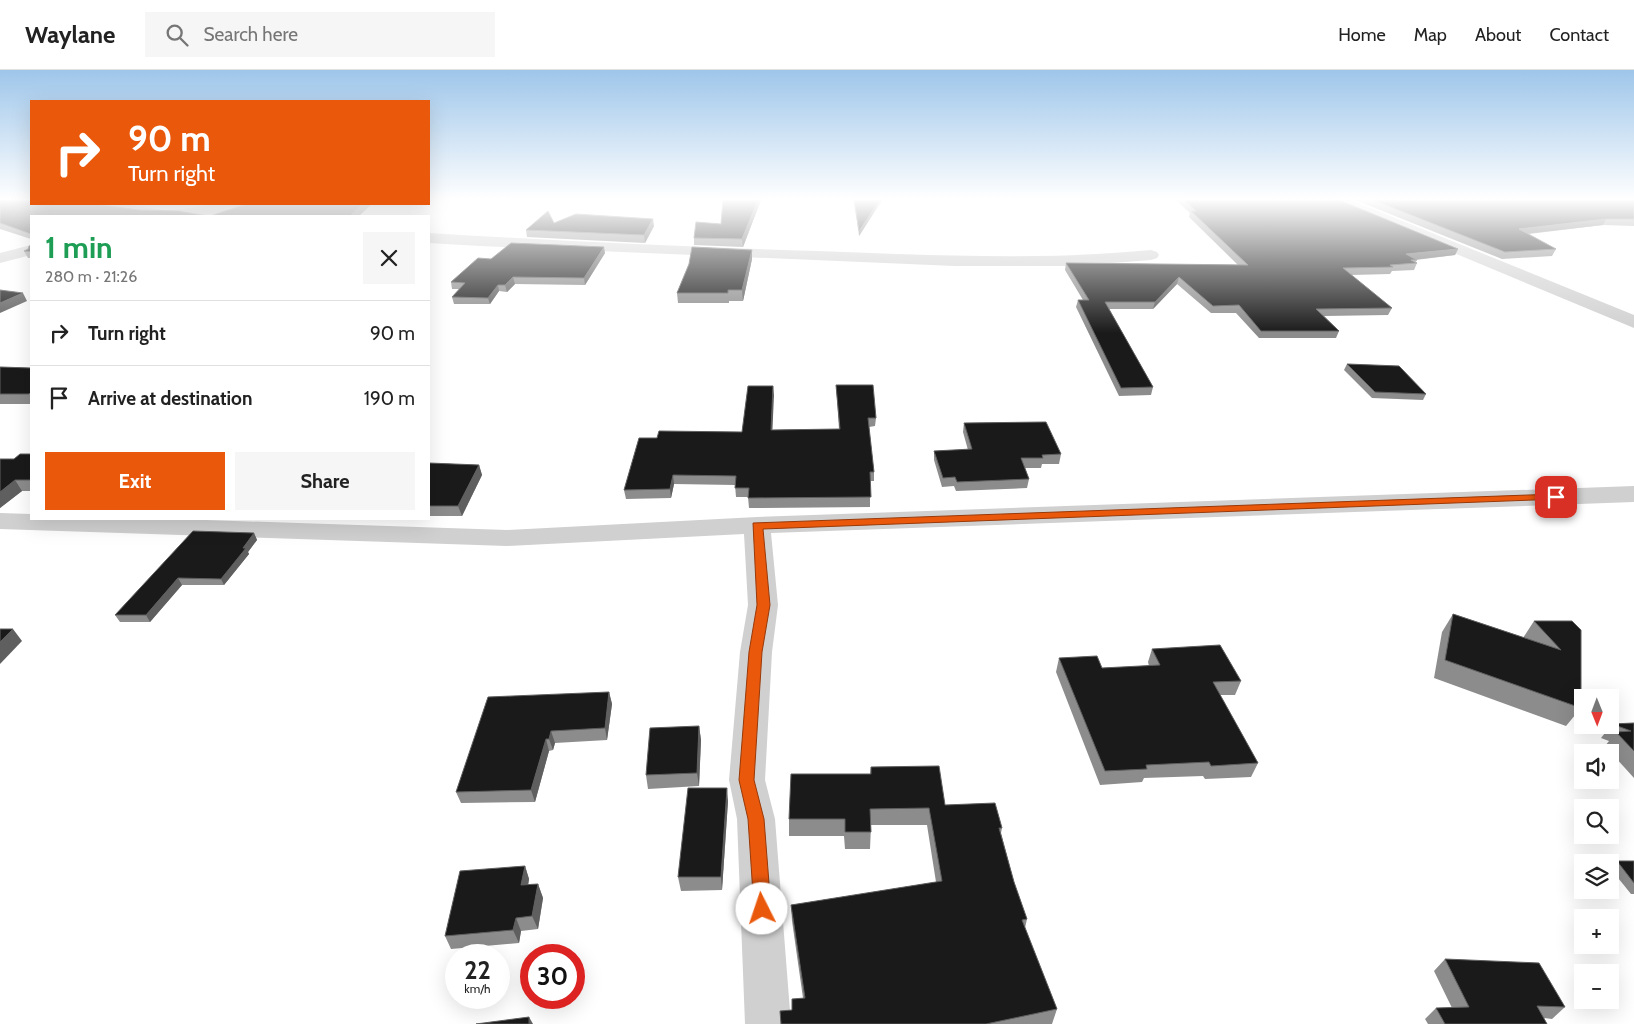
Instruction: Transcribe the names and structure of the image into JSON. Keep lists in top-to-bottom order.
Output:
{
  "north": "bottom",
  "page": {
    "header": "Waylane",
    "search": "Search here",
    "nav": [
      "Home",
      "Map",
      "About",
      "Contact"
    ],
    "turn": ["90 m", "Turn right"],
    "heading": ["1 min", "280 m · 21:26"],
    "list": [
      {
        "name": "Turn right",
        "value": "90 m"
      },
      {
        "name": "Arrive at destination",
        "value": "190 m"
      }
    ],
    "buttons": ["Exit", "Share"],
    "map_buttons": ["+", "−"],
    "speed": "22 km/h",
    "limit": "30"
  }
}
